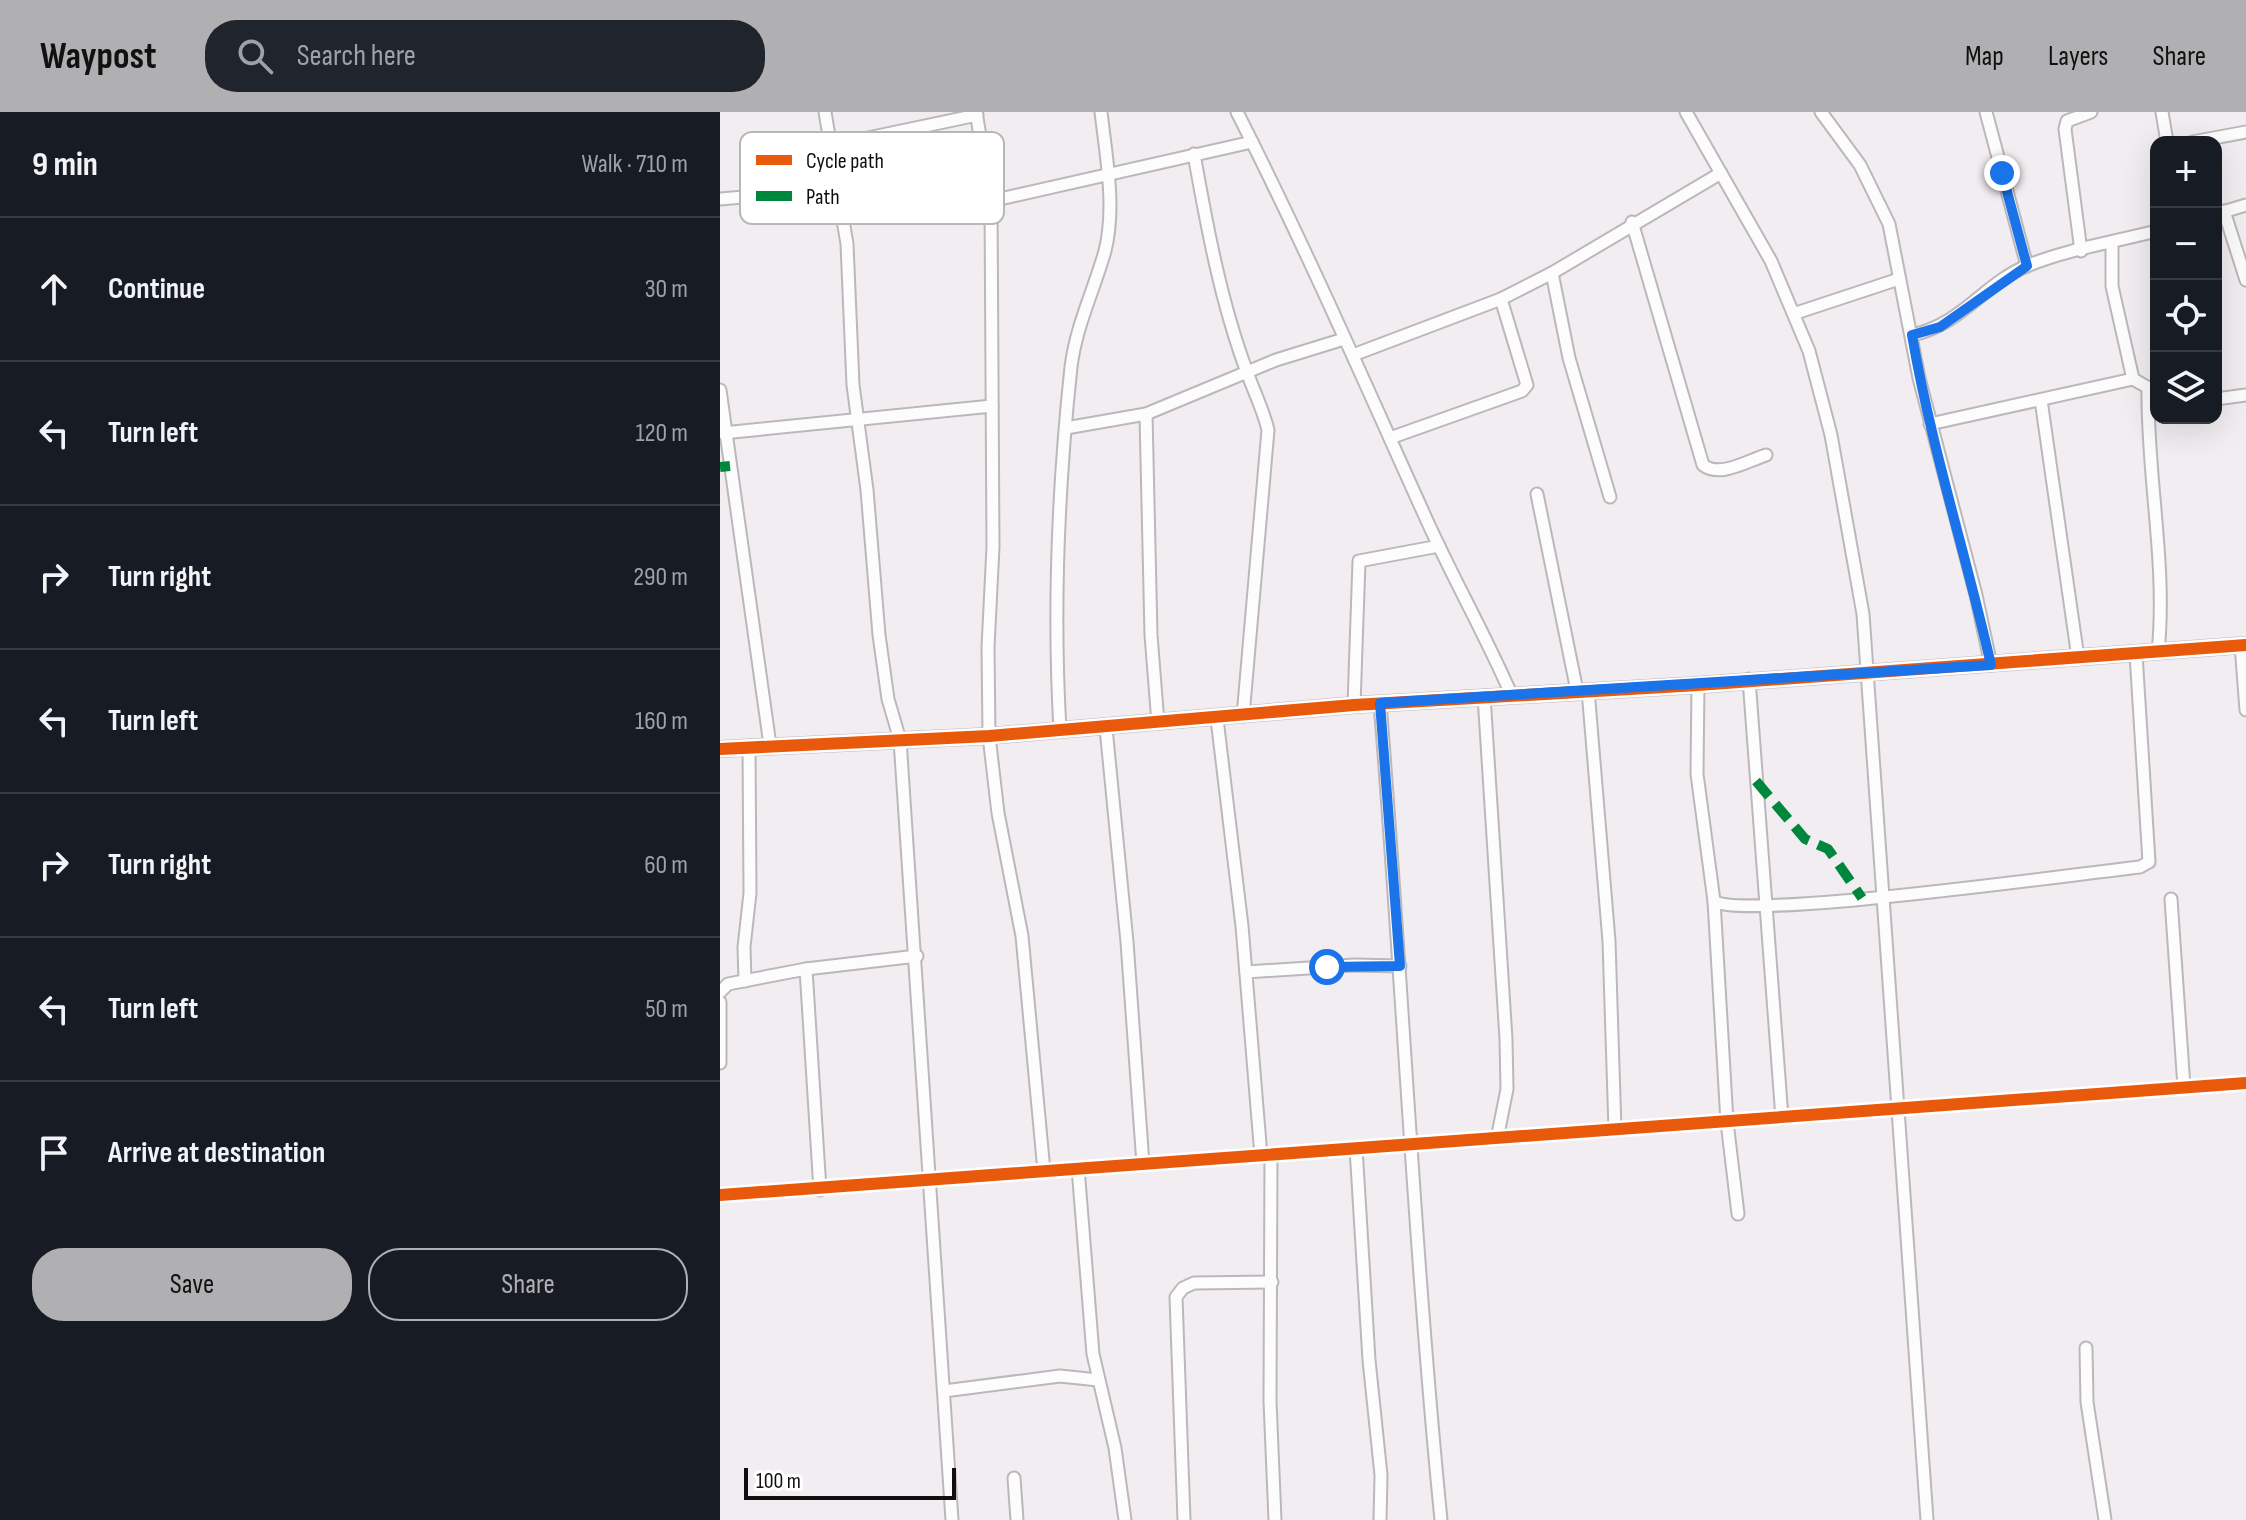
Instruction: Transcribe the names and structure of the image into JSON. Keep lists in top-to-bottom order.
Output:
{
  "legend": ["Cycle path", "Path"],
  "scale_bar": "100 m",
  "page": {
    "header": "Waypost",
    "search": "Search here",
    "nav": ["Map", "Layers", "Share"],
    "heading": ["9 min", "Walk · 710 m"],
    "map_buttons": ["+", "−"],
    "list": [
      ["Continue", "30 m"],
      ["Turn left", "120 m"],
      ["Turn right", "290 m"],
      ["Turn left", "160 m"],
      ["Turn right", "60 m"],
      ["Turn left", "50 m"],
      "Arrive at destination"
    ],
    "buttons": ["Save", "Share"],
    "scale": "100 m"
  }
}
